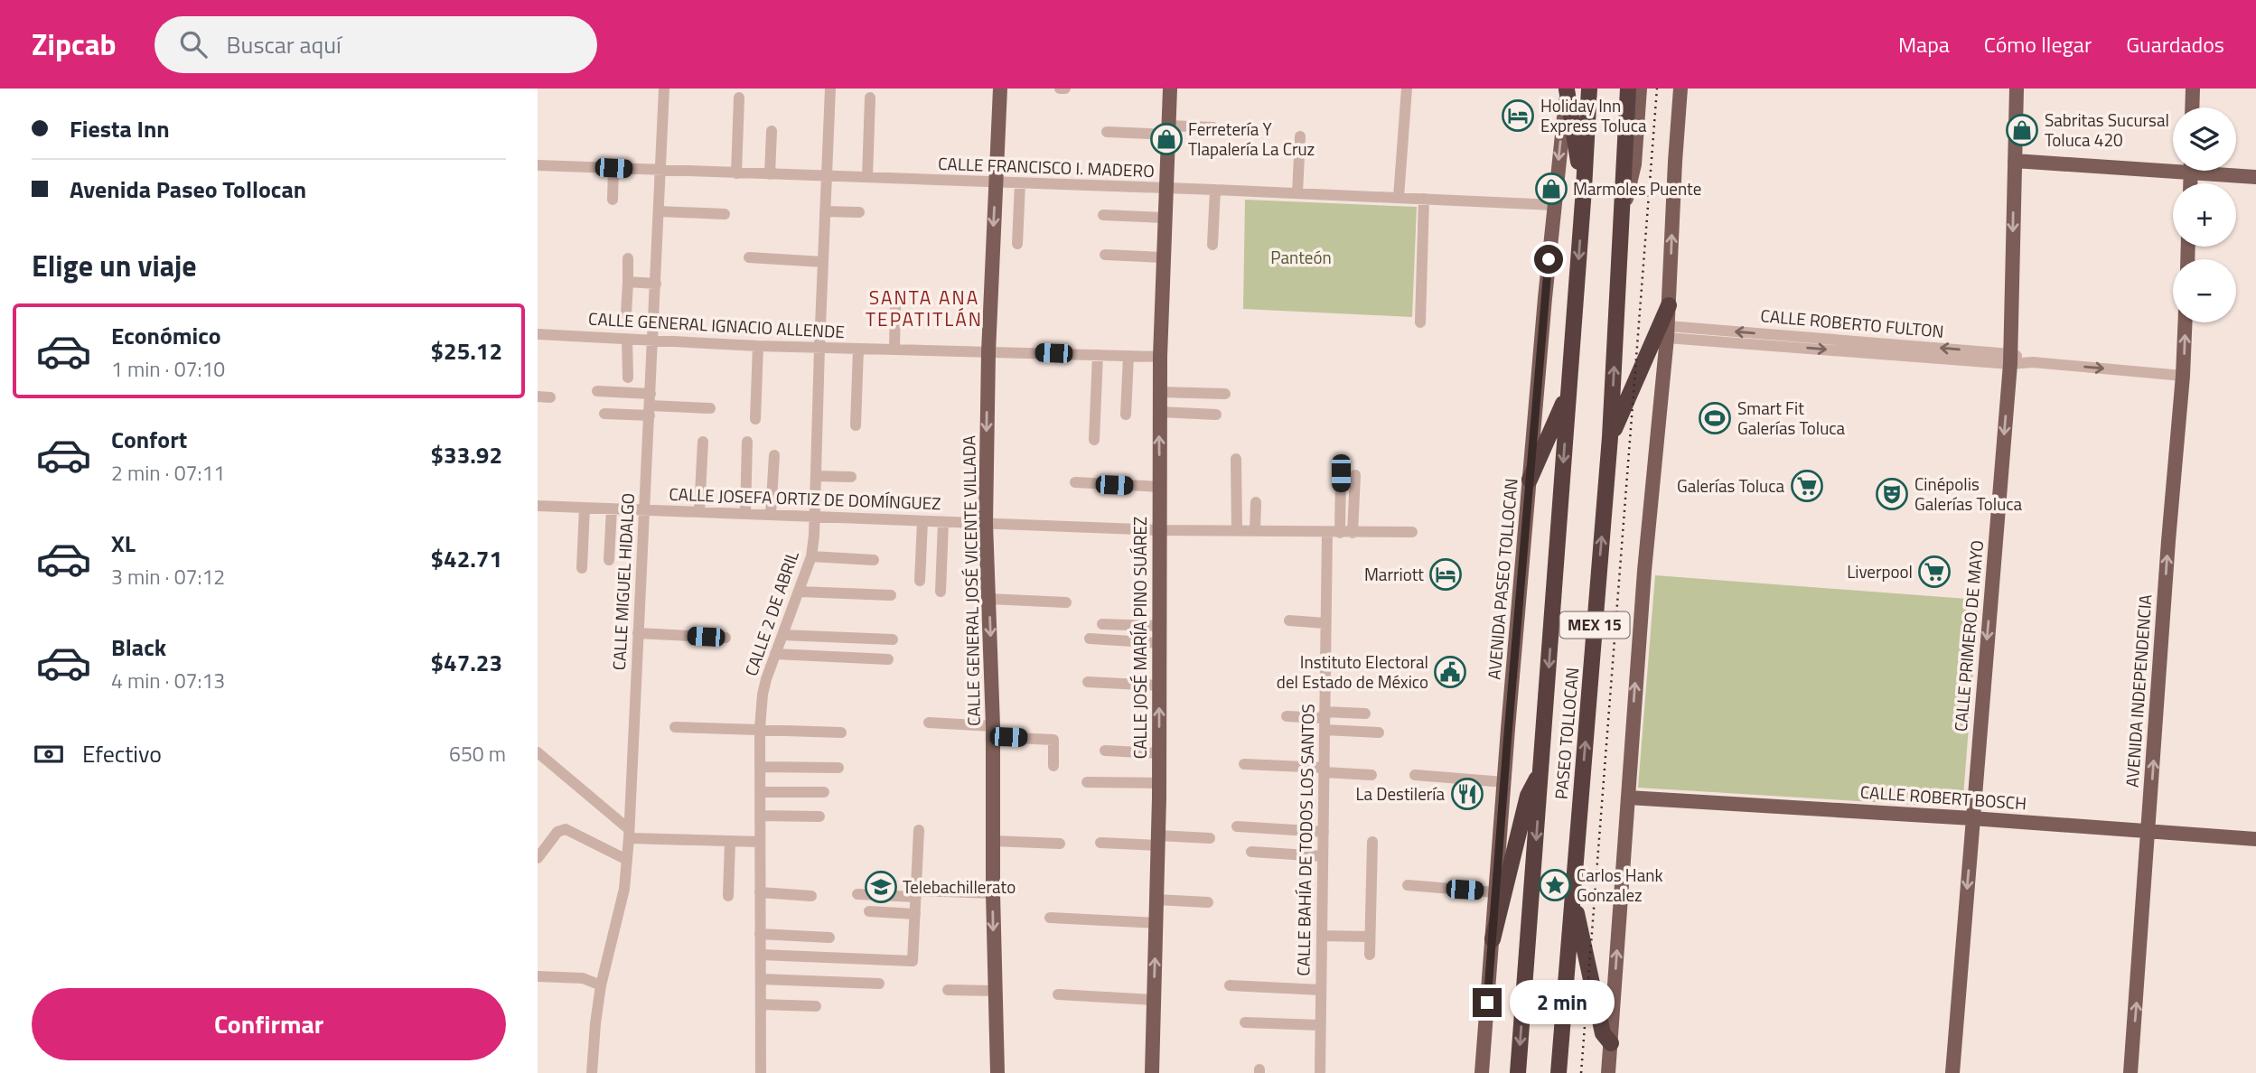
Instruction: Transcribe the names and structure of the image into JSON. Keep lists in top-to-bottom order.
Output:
{
  "streets": {
    "highway": ["MEX 15", "PASEO TOLLOCAN"],
    "main road": [
      "AVENIDA PASEO TOLLOCAN",
      "CALLE GENERAL JOSÉ VICENTE VILLADA",
      "CALLE PRIMERO DE MAYO",
      "CALLE JOSÉ MARÍA PINO SUÁREZ",
      "AVENIDA INDEPENDENCIA",
      "CALLE ROBERT BOSCH"
    ],
    "street": [
      "CALLE FRANCISCO I. MADERO",
      "CALLE ROBERTO FULTON",
      "CALLE GENERAL IGNACIO ALLENDE",
      "CALLE JOSEFA ORTIZ DE DOMÍNGUEZ",
      "CALLE MIGUEL HIDALGO",
      "CALLE 2 DE ABRIL",
      "CALLE BAHÍA DE TODOS LOS SANTOS"
    ]
  },
  "crossings": [
    ["CALLE FRANCISCO I. MADERO", "AVENIDA PASEO TOLLOCAN"],
    ["CALLE FRANCISCO I. MADERO", "CALLE GENERAL JOSÉ VICENTE VILLADA"],
    ["CALLE FRANCISCO I. MADERO", "CALLE MIGUEL HIDALGO"],
    ["CALLE FRANCISCO I. MADERO", "CALLE 2 DE ABRIL"],
    ["CALLE FRANCISCO I. MADERO", "CALLE JOSÉ MARÍA PINO SUÁREZ"],
    ["CALLE ROBERTO FULTON", "CALLE PRIMERO DE MAYO"],
    ["CALLE ROBERTO FULTON", "AVENIDA INDEPENDENCIA"],
    ["CALLE GENERAL IGNACIO ALLENDE", "CALLE GENERAL JOSÉ VICENTE VILLADA"],
    ["CALLE GENERAL IGNACIO ALLENDE", "CALLE MIGUEL HIDALGO"],
    ["CALLE GENERAL IGNACIO ALLENDE", "CALLE 2 DE ABRIL"],
    ["CALLE GENERAL IGNACIO ALLENDE", "CALLE JOSÉ MARÍA PINO SUÁREZ"],
    ["CALLE JOSEFA ORTIZ DE DOMÍNGUEZ", "CALLE GENERAL JOSÉ VICENTE VILLADA"],
    ["CALLE JOSEFA ORTIZ DE DOMÍNGUEZ", "CALLE MIGUEL HIDALGO"],
    ["CALLE JOSEFA ORTIZ DE DOMÍNGUEZ", "CALLE 2 DE ABRIL"],
    ["CALLE JOSEFA ORTIZ DE DOMÍNGUEZ", "CALLE JOSÉ MARÍA PINO SUÁREZ"],
    ["CALLE JOSEFA ORTIZ DE DOMÍNGUEZ", "CALLE BAHÍA DE TODOS LOS SANTOS"],
    ["MEX 15", "PASEO TOLLOCAN"],
    ["CALLE PRIMERO DE MAYO", "CALLE ROBERT BOSCH"],
    ["AVENIDA INDEPENDENCIA", "CALLE ROBERT BOSCH"]
  ],
  "one_way": ["CALLE GENERAL JOSÉ VICENTE VILLADA", "CALLE PRIMERO DE MAYO", "AVENIDA INDEPENDENCIA"],
  "districts": ["SANTA ANA TEPATITLÁN"],
  "parks": ["Panteón"],
  "places": {
    "hotel": ["Holiday Inn Express Toluca", "Marriott"],
    "shop": ["Sabritas Sucursal Toluca 420", "Ferretería Y Tlapalería La Cruz", "Marmoles Puente"],
    "sports": ["Smart Fit Galerías Toluca"],
    "supermarket": ["Galerías Toluca", "Liverpool"],
    "theatre": ["Cinépolis Galerías Toluca"],
    "public building": ["Instituto Electoral del Estado de México"],
    "restaurant": ["La Destilería"],
    "place": ["Carlos Hank Gonzalez"],
    "school or university": ["Telebachillerato"]
  },
  "page": {
    "header": "Zipcab",
    "search": "Buscar aquí",
    "nav": ["Mapa", "Cómo llegar", "Guardados"],
    "banner": ["Fiesta Inn", "Avenida Paseo Tollocan"],
    "map_buttons": ["+", "−"],
    "heading": "Elige un viaje",
    "list": [
      {
        "name": "Económico",
        "note": "1 min · 07:10",
        "value": "$25.12"
      },
      {
        "name": "Confort",
        "note": "2 min · 07:11",
        "value": "$33.92"
      },
      {
        "name": "XL",
        "note": "3 min · 07:12",
        "value": "$42.71"
      },
      {
        "name": "Black",
        "note": "4 min · 07:13",
        "value": "$47.23"
      }
    ],
    "pay": ["Efectivo", "650 m"],
    "buttons": "Confirmar",
    "bubble": "2 min"
  }
}
